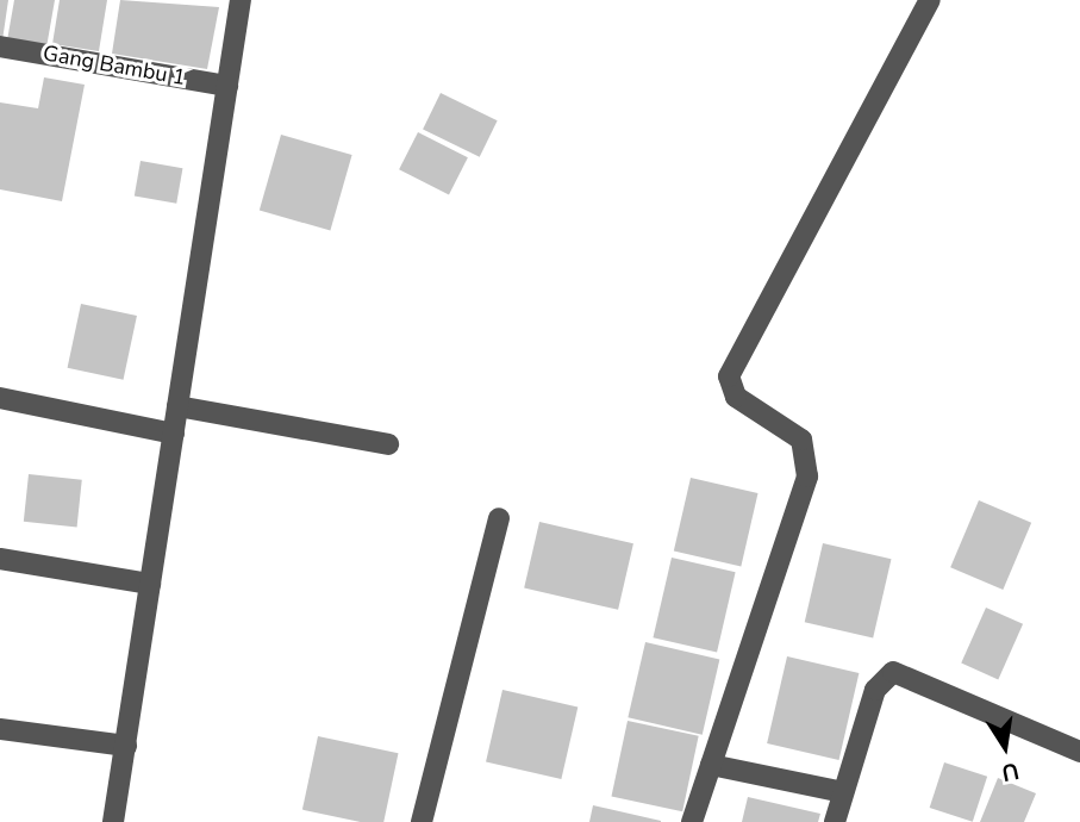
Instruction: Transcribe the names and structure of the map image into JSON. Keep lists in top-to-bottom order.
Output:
{
  "streets": {
    "street": ["Gang Bambu 1"]
  },
  "north": "bottom"
}
